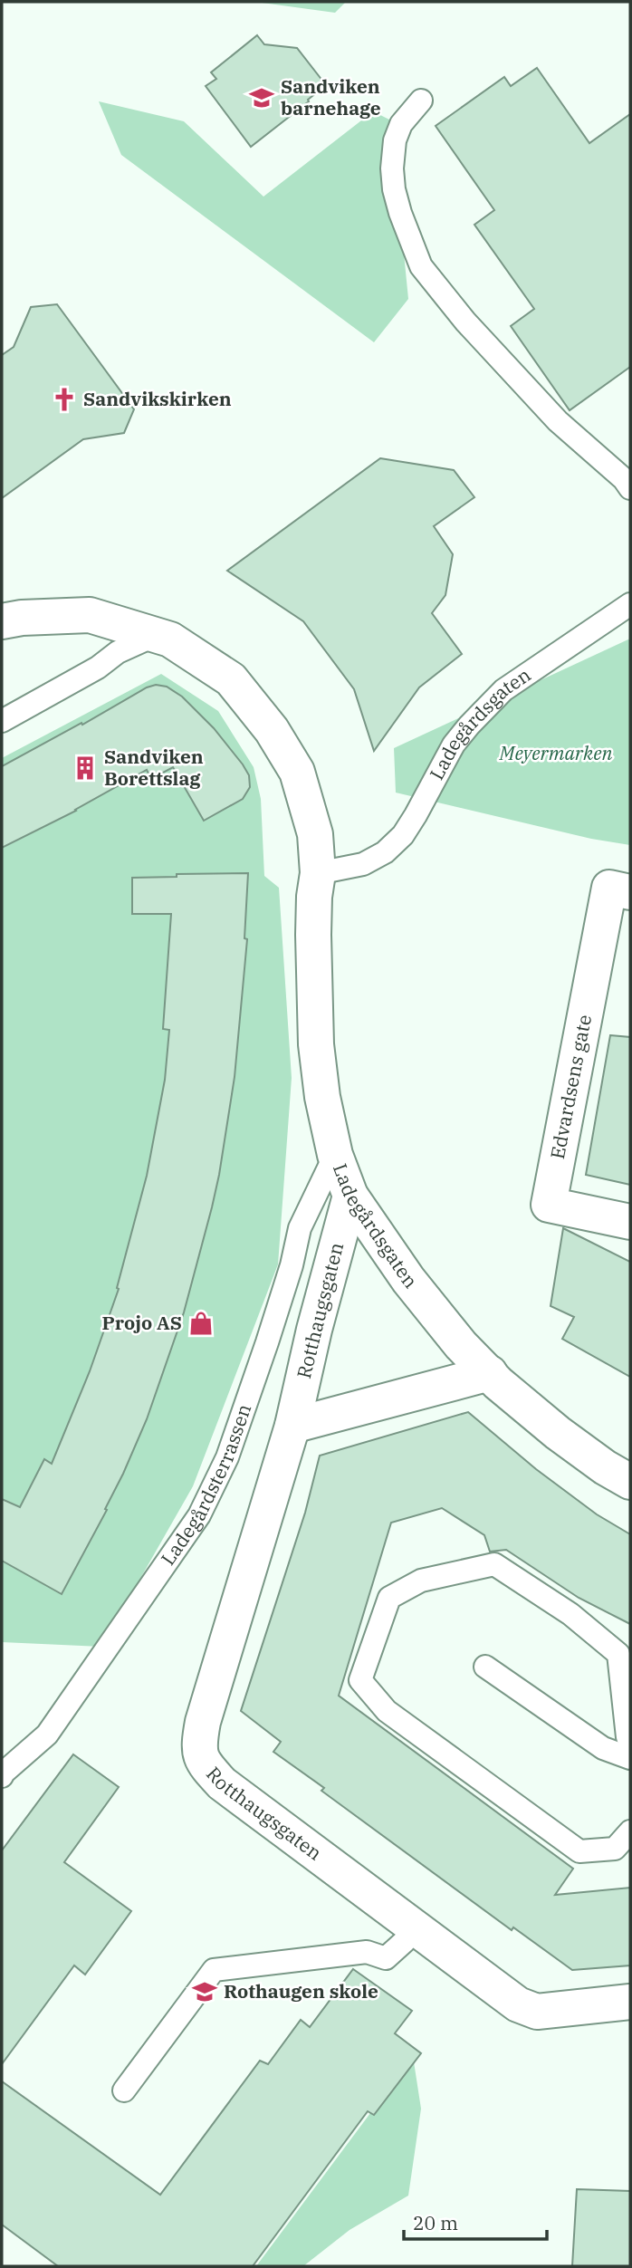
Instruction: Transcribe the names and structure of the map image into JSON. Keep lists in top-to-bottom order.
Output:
{
  "streets": {
    "street": ["Ladegårdsgaten", "Edvardsens gate", "Rotthaugsgaten"],
    "lane": ["Ladegårdsterrassen"]
  },
  "crossings": [
    ["Ladegårdsgaten", "Rotthaugsgaten"],
    ["Ladegårdsgaten", "Ladegårdsterrassen"]
  ],
  "parks": ["Meyermarken"],
  "places": {
    "school or university": ["Sandviken barnehage", "Rothaugen skole"],
    "church": ["Sandvikskirken"],
    "building": ["Sandviken Borettslag"],
    "shop": ["Projo AS"]
  },
  "scale_bar": "20 m"
}
